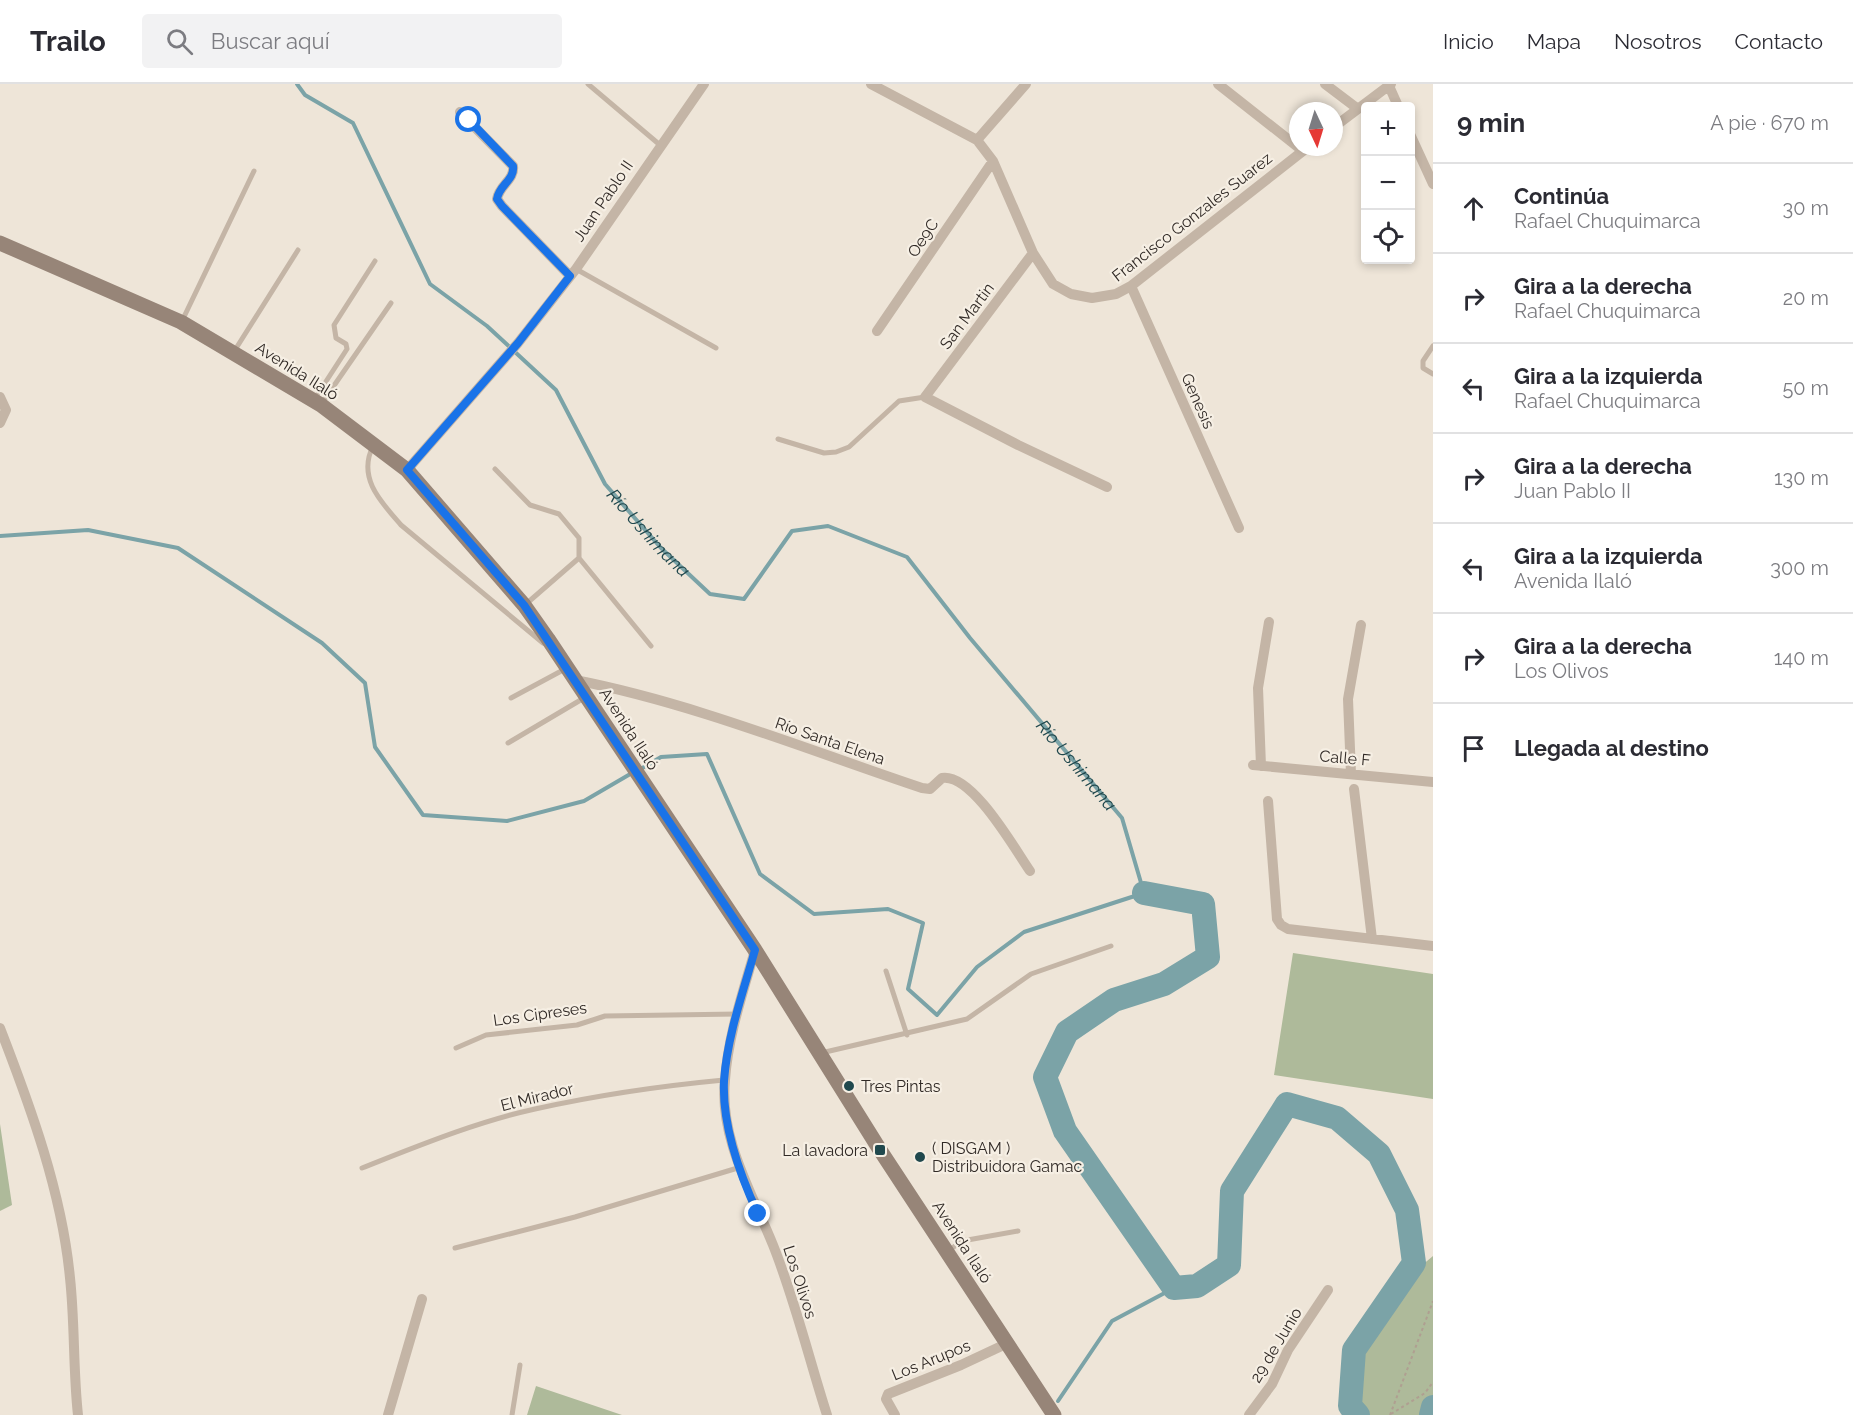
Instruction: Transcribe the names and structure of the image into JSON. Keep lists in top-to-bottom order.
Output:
{
  "streets": {
    "main road": ["Avenida Ilaló"],
    "street": [
      "Juan Pablo II",
      "Francisco Gonzales Suarez",
      "Oe9C",
      "San Martin",
      "Genesis",
      "Río Santa Elena",
      "Calle F",
      "Los Olivos",
      "29 de Junio",
      "Los Arupos"
    ],
    "lane": ["Los Cipreses", "El Mirador"]
  },
  "crossings": [
    ["Juan Pablo II", "Avenida Ilaló"],
    ["Francisco Gonzales Suarez", "Oe9C"],
    ["Francisco Gonzales Suarez", "San Martin"],
    ["Francisco Gonzales Suarez", "Genesis"],
    ["Avenida Ilaló", "Río Santa Elena"],
    ["Avenida Ilaló", "Los Olivos"],
    ["Avenida Ilaló", "Los Arupos"],
    ["Los Cipreses", "Los Olivos"],
    ["El Mirador", "Los Olivos"]
  ],
  "water": ["Río Ushimana"],
  "places": {
    "other": ["Tres Pintas", "( DISGAM ) Distribuidora Gamac"],
    "transit": ["La lavadora"]
  },
  "north": "bottom",
  "page": {
    "header": "Trailo",
    "search": "Buscar aquí",
    "nav": [
      "Inicio",
      "Mapa",
      "Nosotros",
      "Contacto"
    ],
    "heading": ["9 min", "A pie · 670 m"],
    "map_buttons": ["+", "−"],
    "list": [
      ["Continúa", "Rafael Chuquimarca", "30 m"],
      ["Gira a la derecha", "Rafael Chuquimarca", "20 m"],
      ["Gira a la izquierda", "Rafael Chuquimarca", "50 m"],
      ["Gira a la derecha", "Juan Pablo II", "130 m"],
      ["Gira a la izquierda", "Avenida Ilaló", "300 m"],
      ["Gira a la derecha", "Los Olivos", "140 m"],
      "Llegada al destino"
    ]
  }
}
